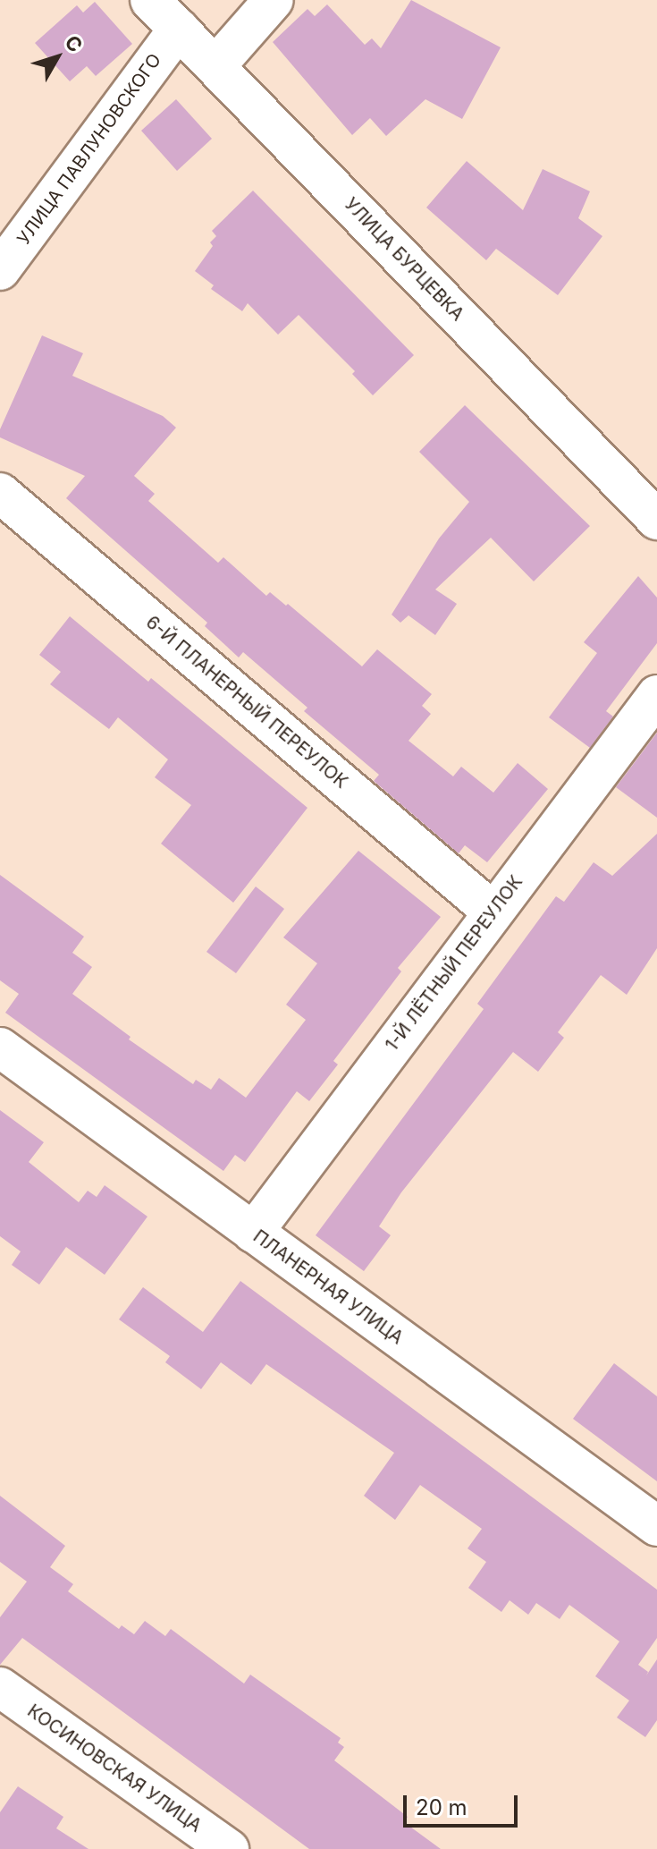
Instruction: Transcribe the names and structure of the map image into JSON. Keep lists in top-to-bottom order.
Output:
{
  "streets": {
    "street": [
      "УЛИЦА ПАВЛУНОВСКОГО",
      "УЛИЦА БУРЦЕВКА",
      "6-Й ПЛАНЕРНЫЙ ПЕРЕУЛОК",
      "1-Й ЛЁТНЫЙ ПЕРЕУЛОК",
      "ПЛАНЕРНАЯ УЛИЦА",
      "КОСИНОВСКАЯ УЛИЦА"
    ]
  },
  "crossings": [
    ["УЛИЦА ПАВЛУНОВСКОГО", "УЛИЦА БУРЦЕВКА"],
    ["6-Й ПЛАНЕРНЫЙ ПЕРЕУЛОК", "1-Й ЛЁТНЫЙ ПЕРЕУЛОК"],
    ["1-Й ЛЁТНЫЙ ПЕРЕУЛОК", "ПЛАНЕРНАЯ УЛИЦА"]
  ],
  "scale_bar": "20 m",
  "north": "top right"
}
